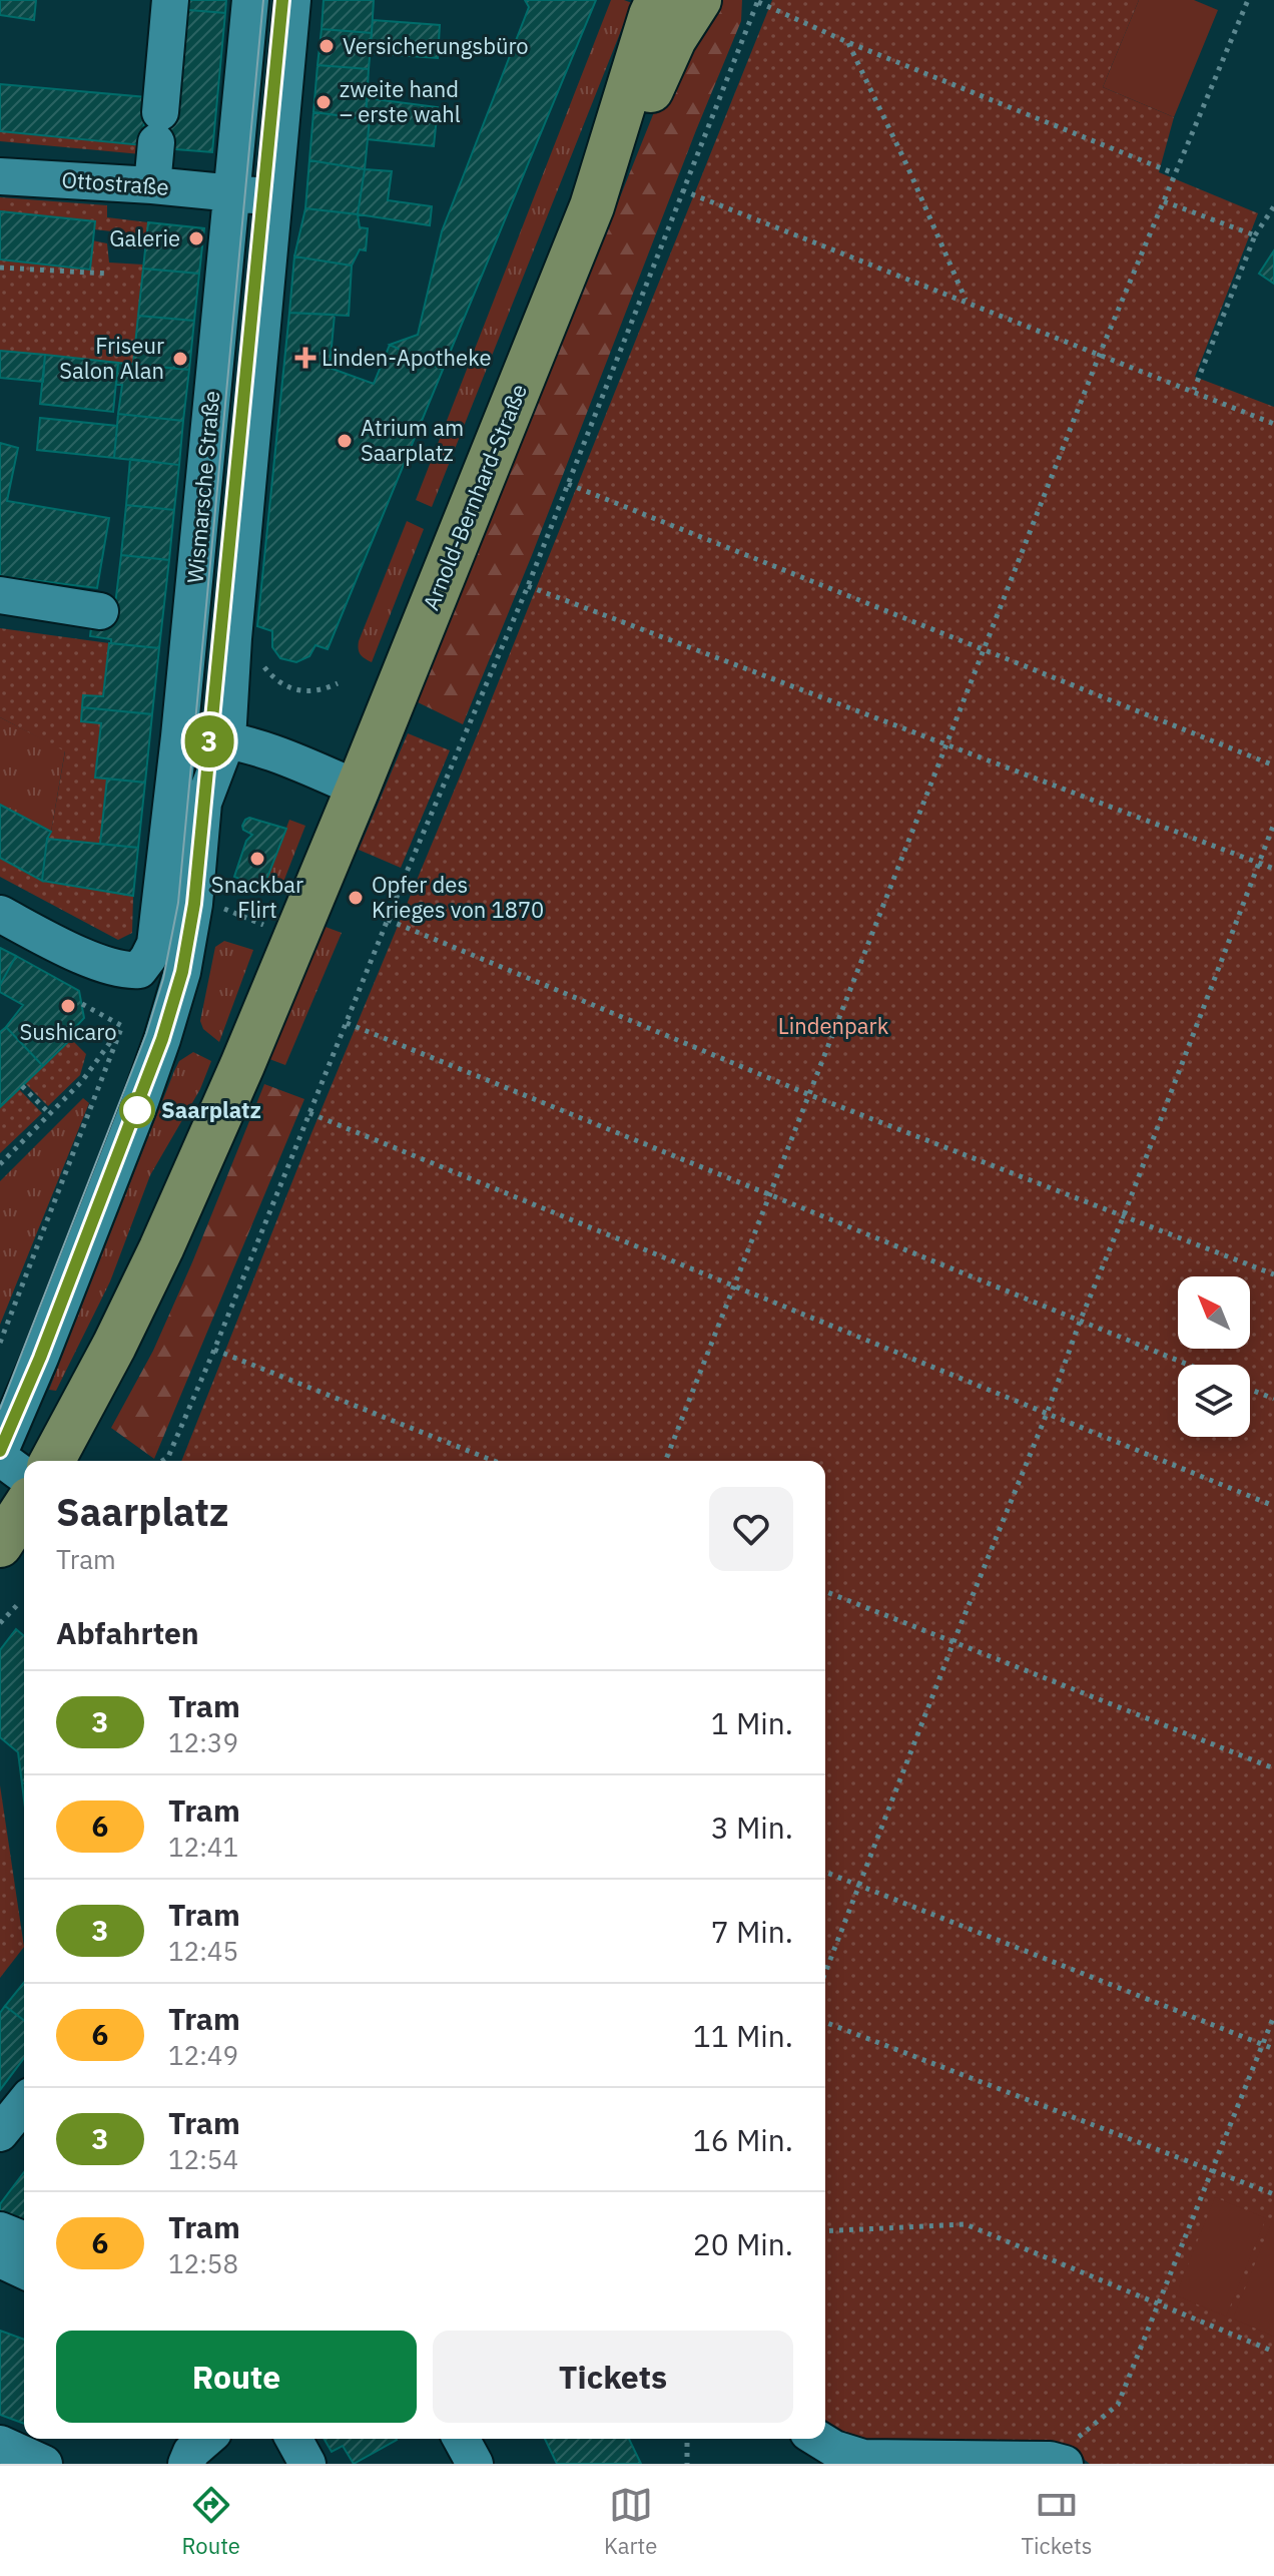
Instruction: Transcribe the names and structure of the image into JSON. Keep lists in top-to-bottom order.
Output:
{
  "streets": {
    "main road": ["Arnold-Bernhard-Straße"],
    "street": ["Ottostraße", "Wismarsche Straße"]
  },
  "crossings": [
    ["Ottostraße", "Wismarsche Straße"]
  ],
  "parks": ["Lindenpark"],
  "places": {
    "other": [
      "Versicherungsbüro",
      "zweite hand – erste wahl",
      "Galerie",
      "Friseur Salon Alan",
      "Atrium am Saarplatz",
      "Snackbar Flirt",
      "Opfer des Krieges von 1870",
      "Sushicaro",
      "Saarplatz"
    ],
    "health": ["Linden-Apotheke"]
  },
  "lines": ["tram line 3"],
  "north": "top left",
  "page": {
    "on_map": "3",
    "heading": [
      ["Saarplatz", "Tram"],
      "Abfahrten"
    ],
    "list": [
      {
        "mark": "3",
        "name": "Tram",
        "note": "12:39",
        "value": "1 Min."
      },
      {
        "mark": "6",
        "name": "Tram",
        "note": "12:41",
        "value": "3 Min."
      },
      {
        "mark": "3",
        "name": "Tram",
        "note": "12:45",
        "value": "7 Min."
      },
      {
        "mark": "6",
        "name": "Tram",
        "note": "12:49",
        "value": "11 Min."
      },
      {
        "mark": "3",
        "name": "Tram",
        "note": "12:54",
        "value": "16 Min."
      },
      {
        "mark": "6",
        "name": "Tram",
        "note": "12:58",
        "value": "20 Min."
      }
    ],
    "buttons": ["Route", "Tickets"],
    "tabs": ["Route", "Karte", "Tickets"]
  }
}
